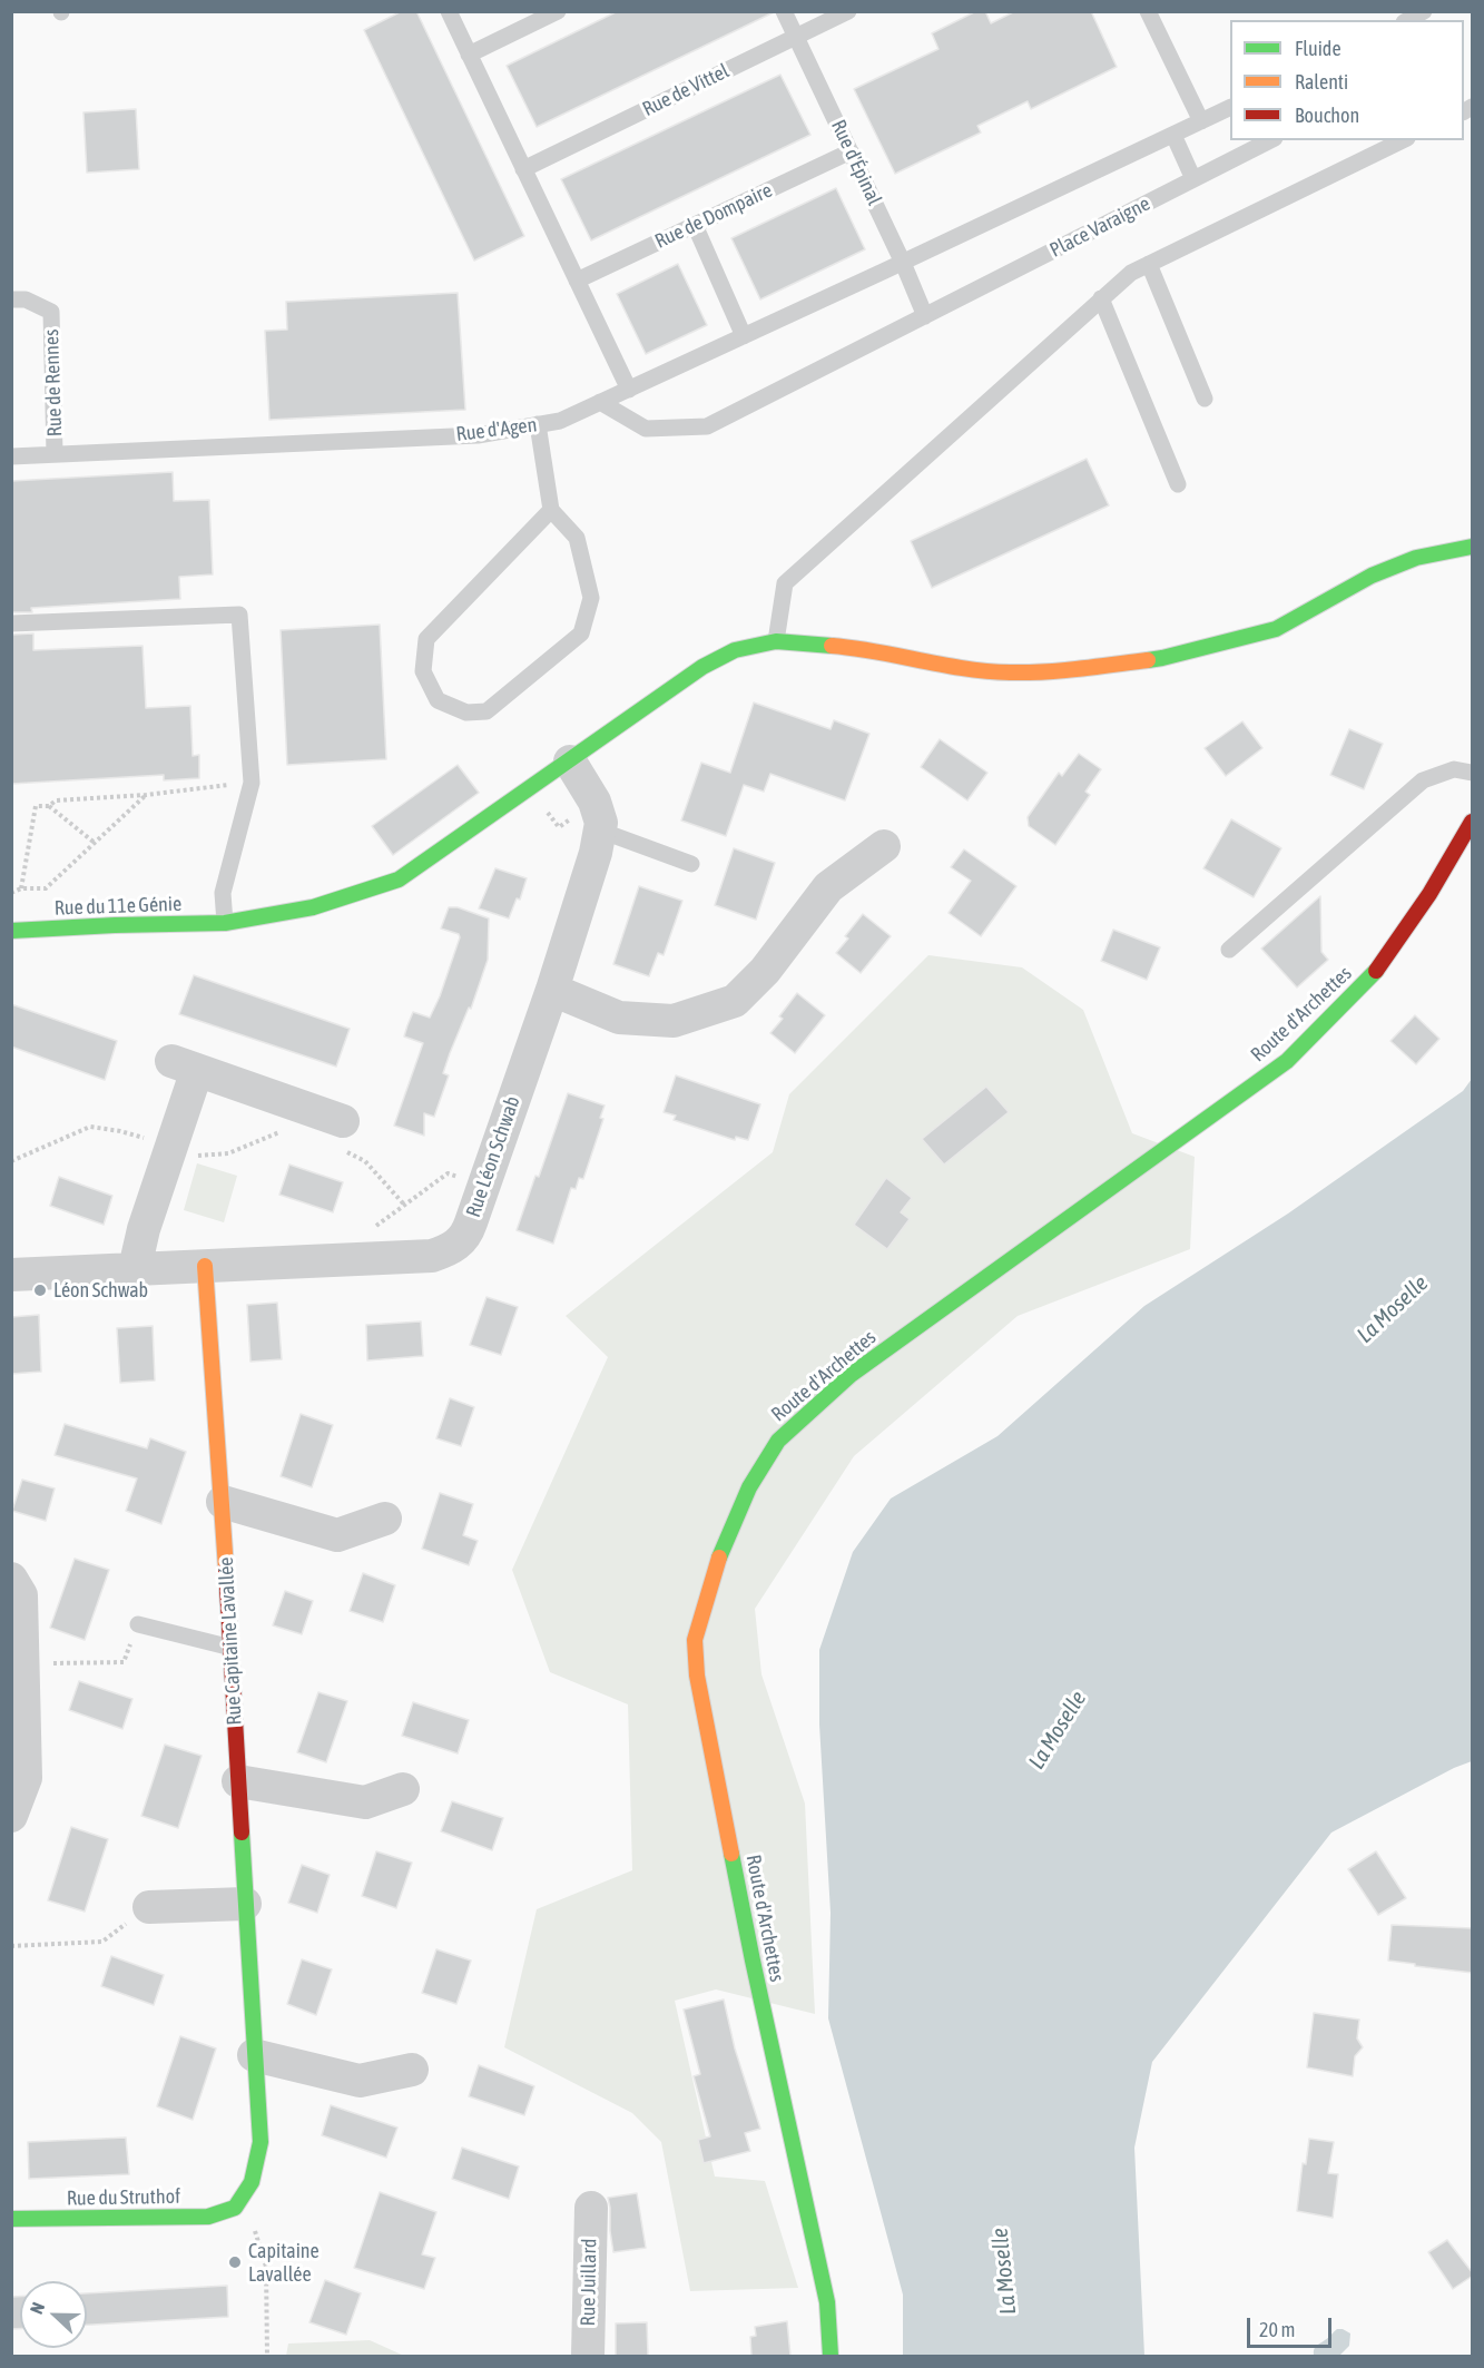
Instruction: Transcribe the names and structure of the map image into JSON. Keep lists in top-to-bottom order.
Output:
{
  "streets": {
    "street": [
      "Rue du 11e Génie",
      "Route d'Archettes",
      "Rue Léon Schwab",
      "Rue Capitaine Lavallée",
      "Rue du Struthof",
      "Rue Juillard"
    ],
    "lane": [
      "Rue de Vittel",
      "Rue d'Épinal",
      "Rue de Dompaire",
      "Place Varaigne",
      "Rue de Rennes",
      "Rue d'Agen"
    ]
  },
  "crossings": [
    ["Rue de Vittel", "Rue d'Épinal"],
    ["Rue d'Épinal", "Rue de Dompaire"],
    ["Rue d'Épinal", "Place Varaigne"],
    ["Rue d'Épinal", "Rue d'Agen"],
    ["Place Varaigne", "Rue d'Agen"],
    ["Rue de Rennes", "Rue d'Agen"],
    ["Rue Léon Schwab", "Rue Capitaine Lavallée"],
    ["Rue Capitaine Lavallée", "Rue du Struthof"]
  ],
  "water": ["La Moselle"],
  "places": ["Léon Schwab", "Capitaine Lavallée"],
  "legend": ["Fluide", "Ralenti", "Bouchon"],
  "scale_bar": "20 m",
  "north": "left"
}
